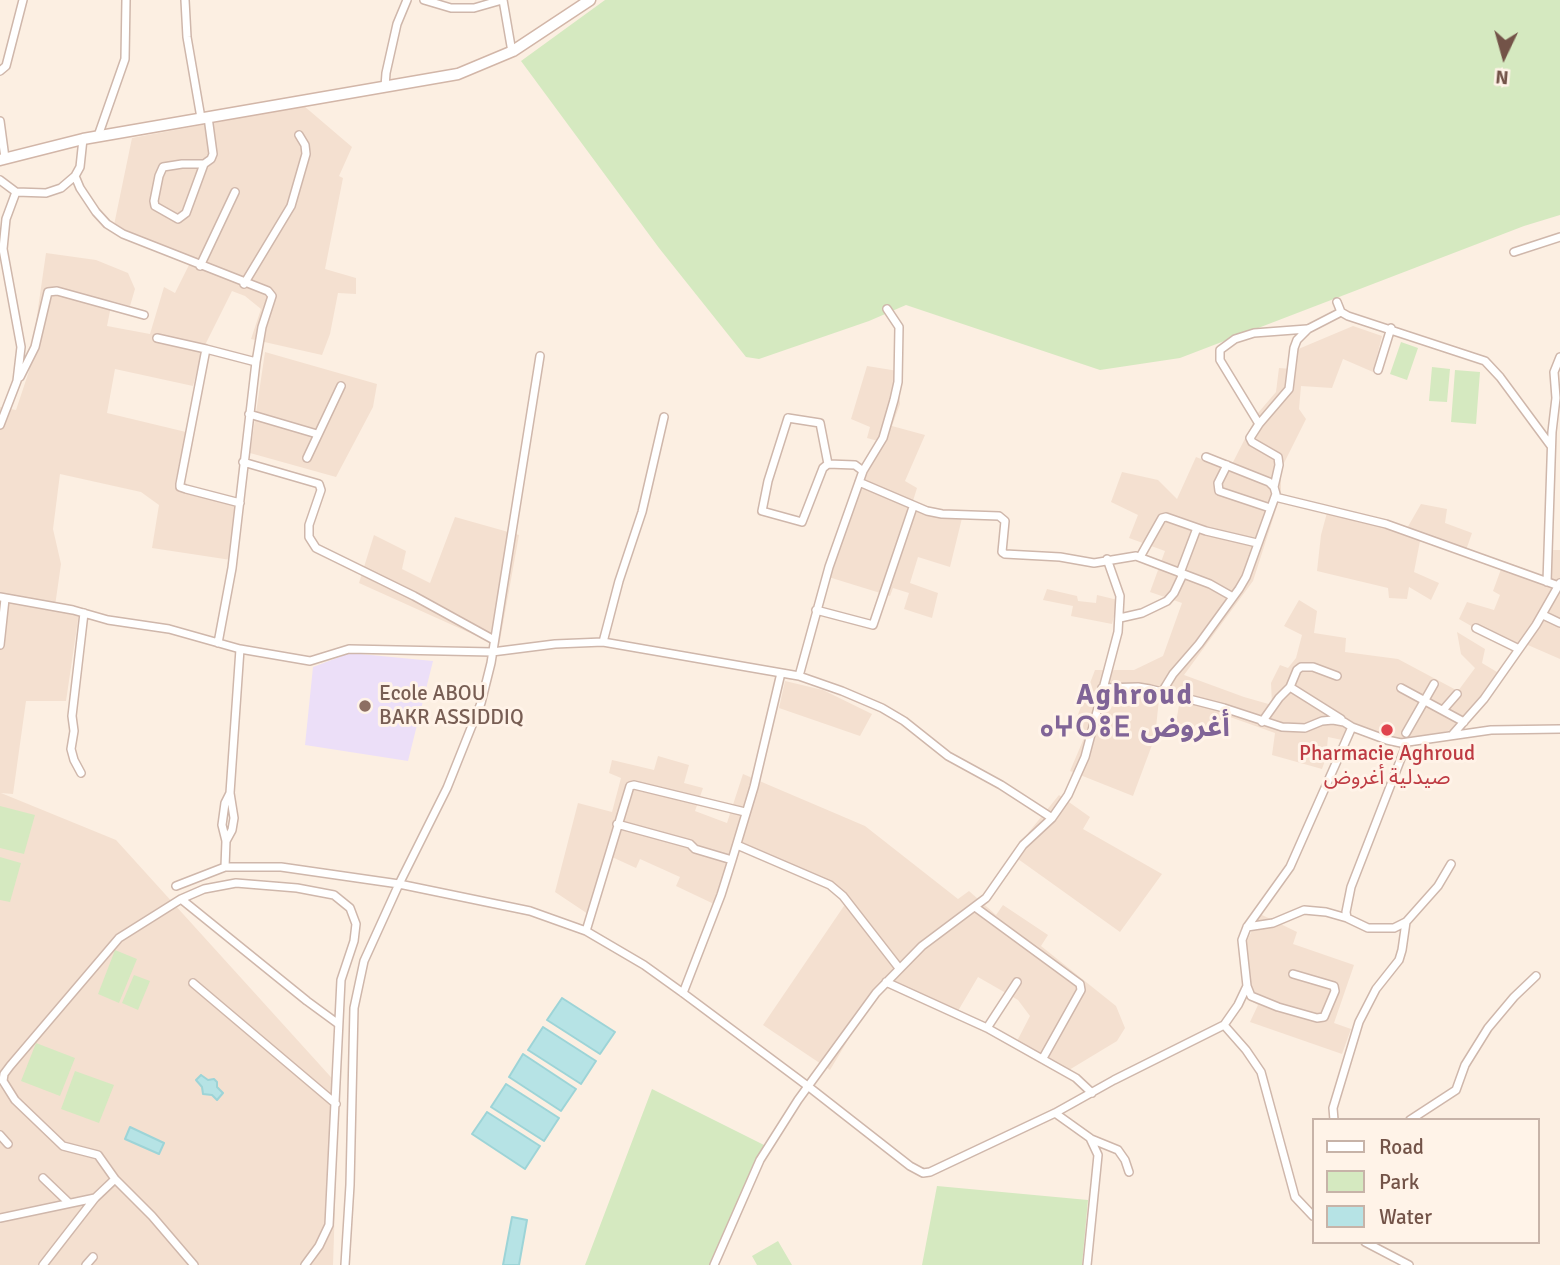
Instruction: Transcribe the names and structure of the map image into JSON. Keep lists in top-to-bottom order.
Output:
{
  "districts": ["Aghroud ⴰⵖⵔⵓⴹ أغروض"],
  "places": ["Ecole ABOU BAKR ASSIDDIQ", "Pharmacie Aghroud صيدلية أغروض"],
  "legend": ["Road", "Park", "Water"],
  "north": "bottom"
}
